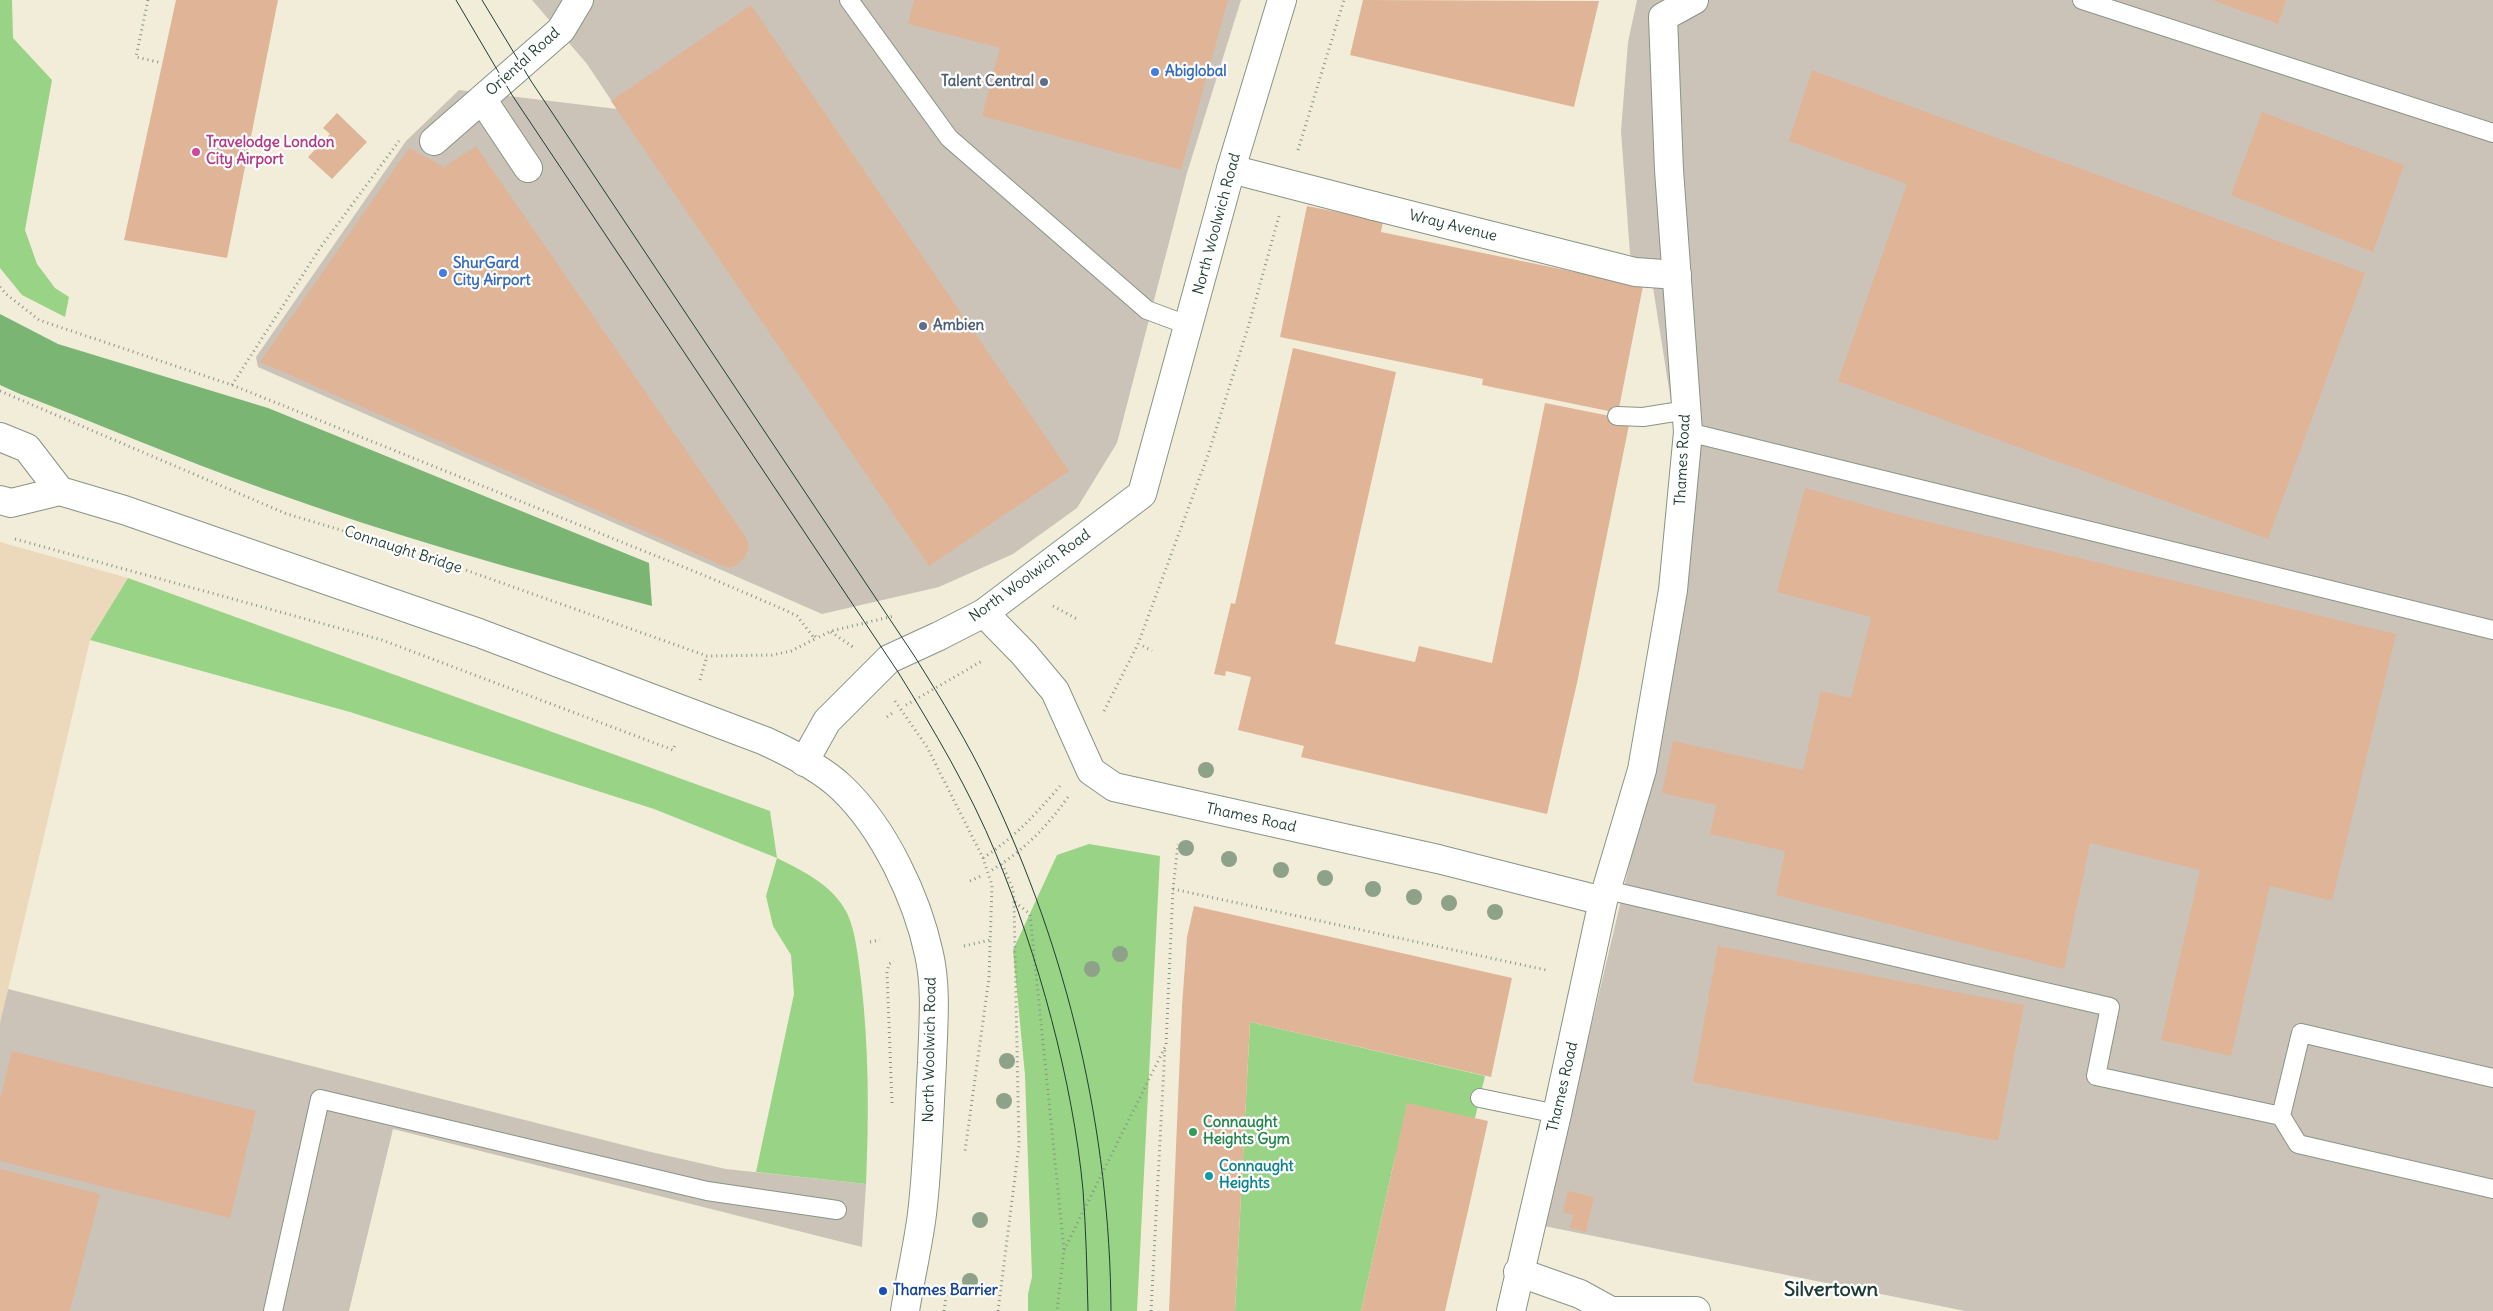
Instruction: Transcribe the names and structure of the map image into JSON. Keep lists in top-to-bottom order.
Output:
{
  "streets": {
    "street": [
      "Oriental Road",
      "North Woolwich Road",
      "Wray Avenue",
      "Thames Road"
    ],
    "path": ["Connaught Bridge"]
  },
  "crossings": [
    ["North Woolwich Road", "Wray Avenue"],
    ["North Woolwich Road", "Thames Road"],
    ["Wray Avenue", "Thames Road"]
  ],
  "districts": ["Silvertown"],
  "places": [
    "Abiglobal",
    "Talent Central",
    "Travelodge London City Airport",
    "ShurGard City Airport",
    "Ambien",
    "Connaught Heights Gym",
    "Connaught Heights",
    "Thames Barrier"
  ]
}
